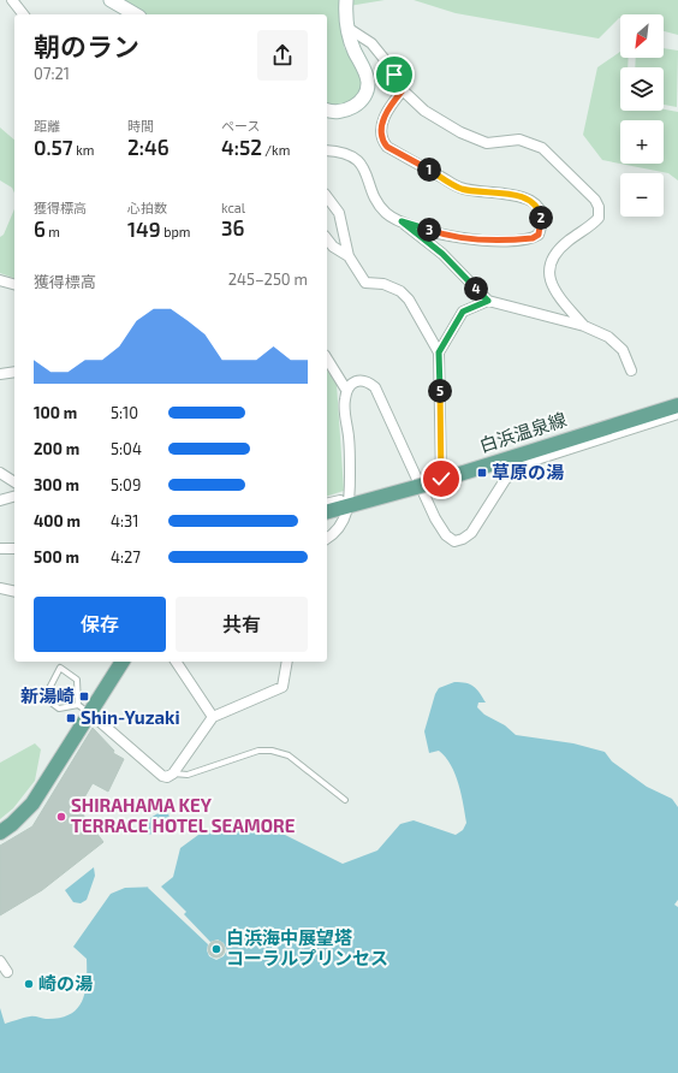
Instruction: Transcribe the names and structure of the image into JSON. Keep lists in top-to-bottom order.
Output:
{
  "streets": {
    "main road": ["白浜温泉線"]
  },
  "places": {
    "transit": ["草原の湯", "新湯崎", "Shin-Yuzaki"],
    "other": ["SHIRAHAMA KEY TERRACE HOTEL SEAMORE", "白浜海中展望塔 コーラルプリンセス", "崎の湯"]
  },
  "north": "bottom left",
  "page": {
    "map_buttons": ["+", "−"],
    "heading": ["朝のラン", "07:21"],
    "stats": [
      ["距離", "0.57 km"],
      ["時間", "2:46"],
      ["ペース", "4:52 /km"],
      ["獲得標高", "6 m"],
      ["心拍数", "149 bpm"],
      ["kcal", "36"]
    ],
    "pins": [
      "1",
      "2",
      "3",
      "4",
      "5"
    ],
    "chart": ["獲得標高", "245–250 m"],
    "list": [
      {
        "name": "100 m",
        "note": "5:10"
      },
      {
        "name": "200 m",
        "note": "5:04"
      },
      {
        "name": "300 m",
        "note": "5:09"
      },
      {
        "name": "400 m",
        "note": "4:31"
      },
      {
        "name": "500 m",
        "note": "4:27"
      }
    ],
    "buttons": ["保存", "共有"]
  }
}
